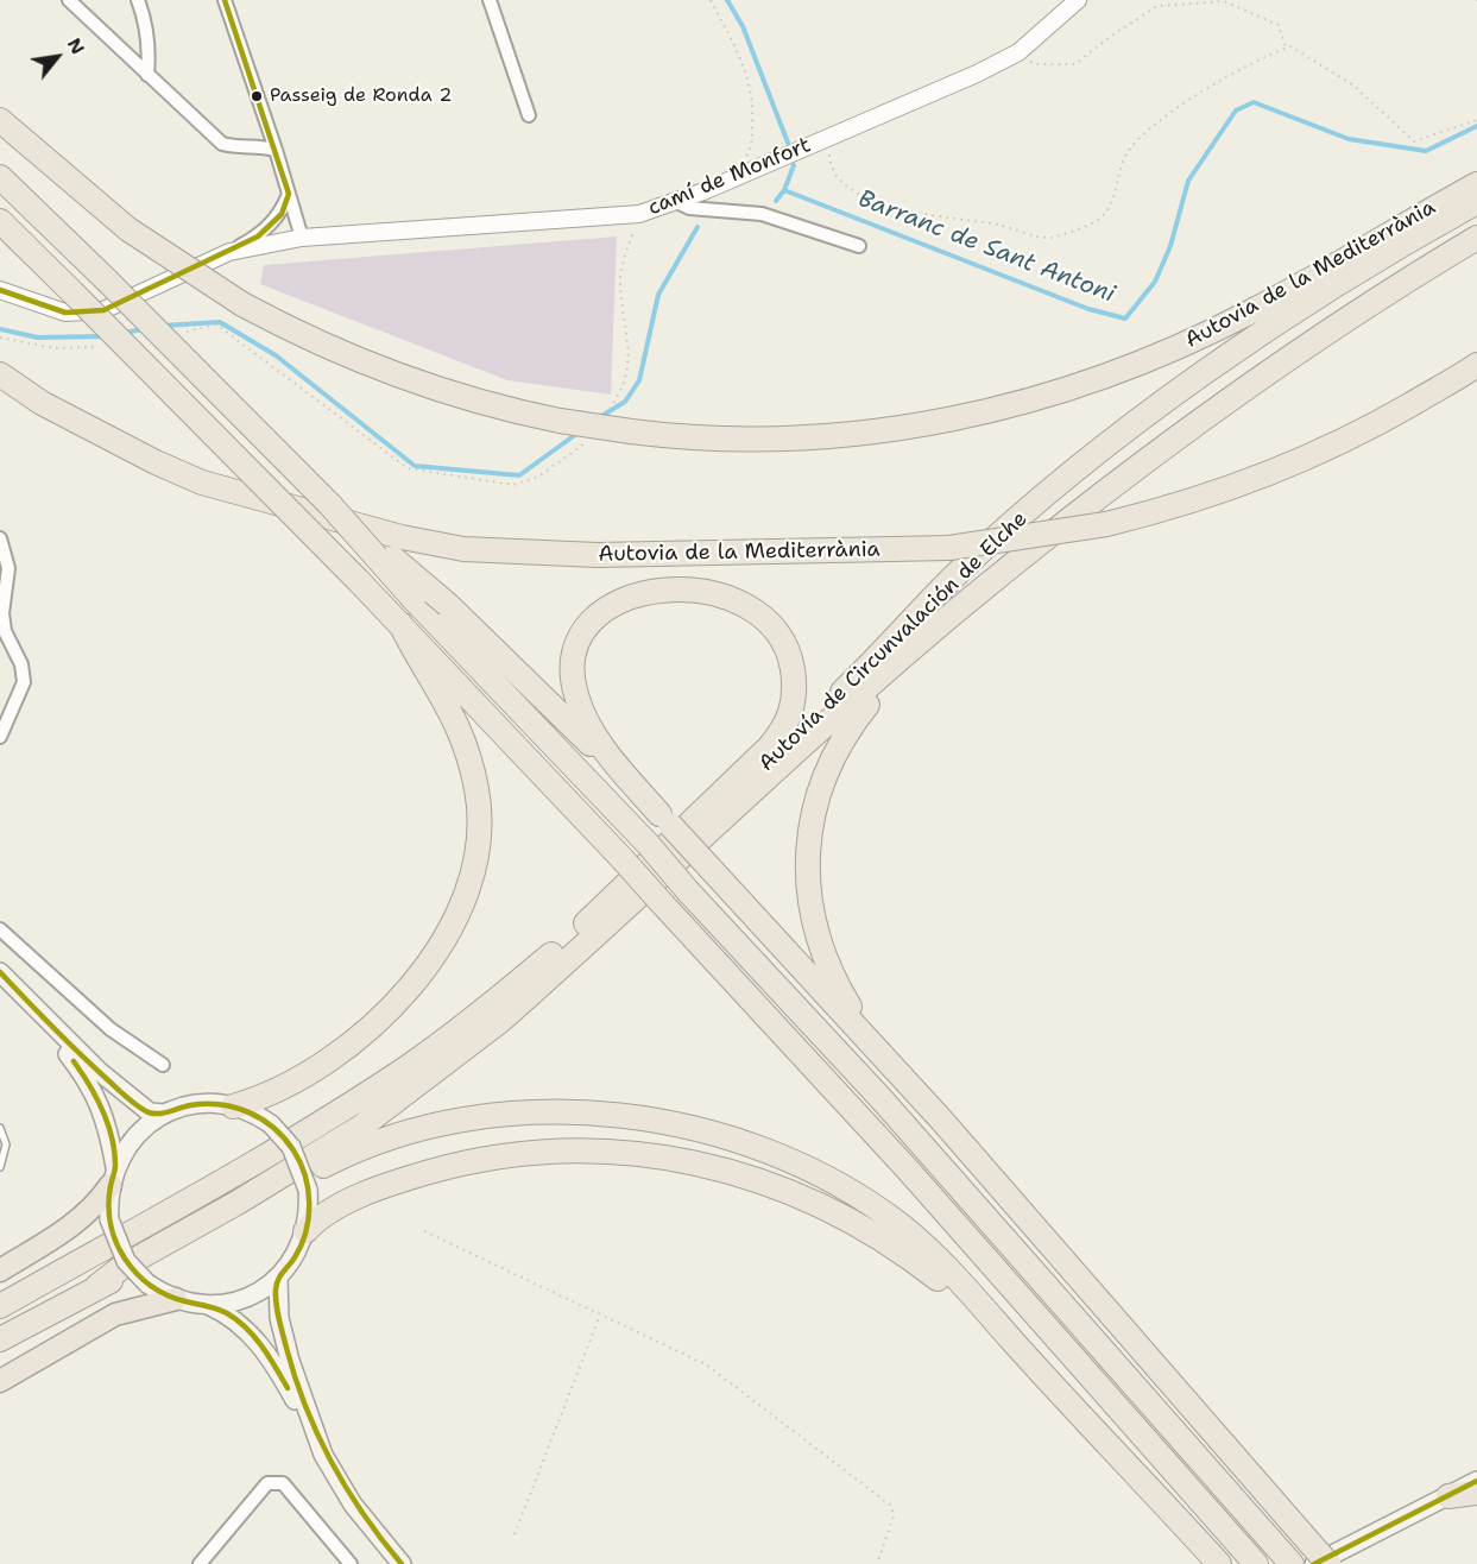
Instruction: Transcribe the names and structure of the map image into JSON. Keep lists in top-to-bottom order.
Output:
{
  "streets": {
    "highway": ["Autovia de la Mediterrània", "Autovía de Circunvalación de Elche"],
    "street": ["camí de Monfort"]
  },
  "water": ["Barranc de Sant Antoni"],
  "places": ["Passeig de Ronda 2"],
  "north": "top right"
}
